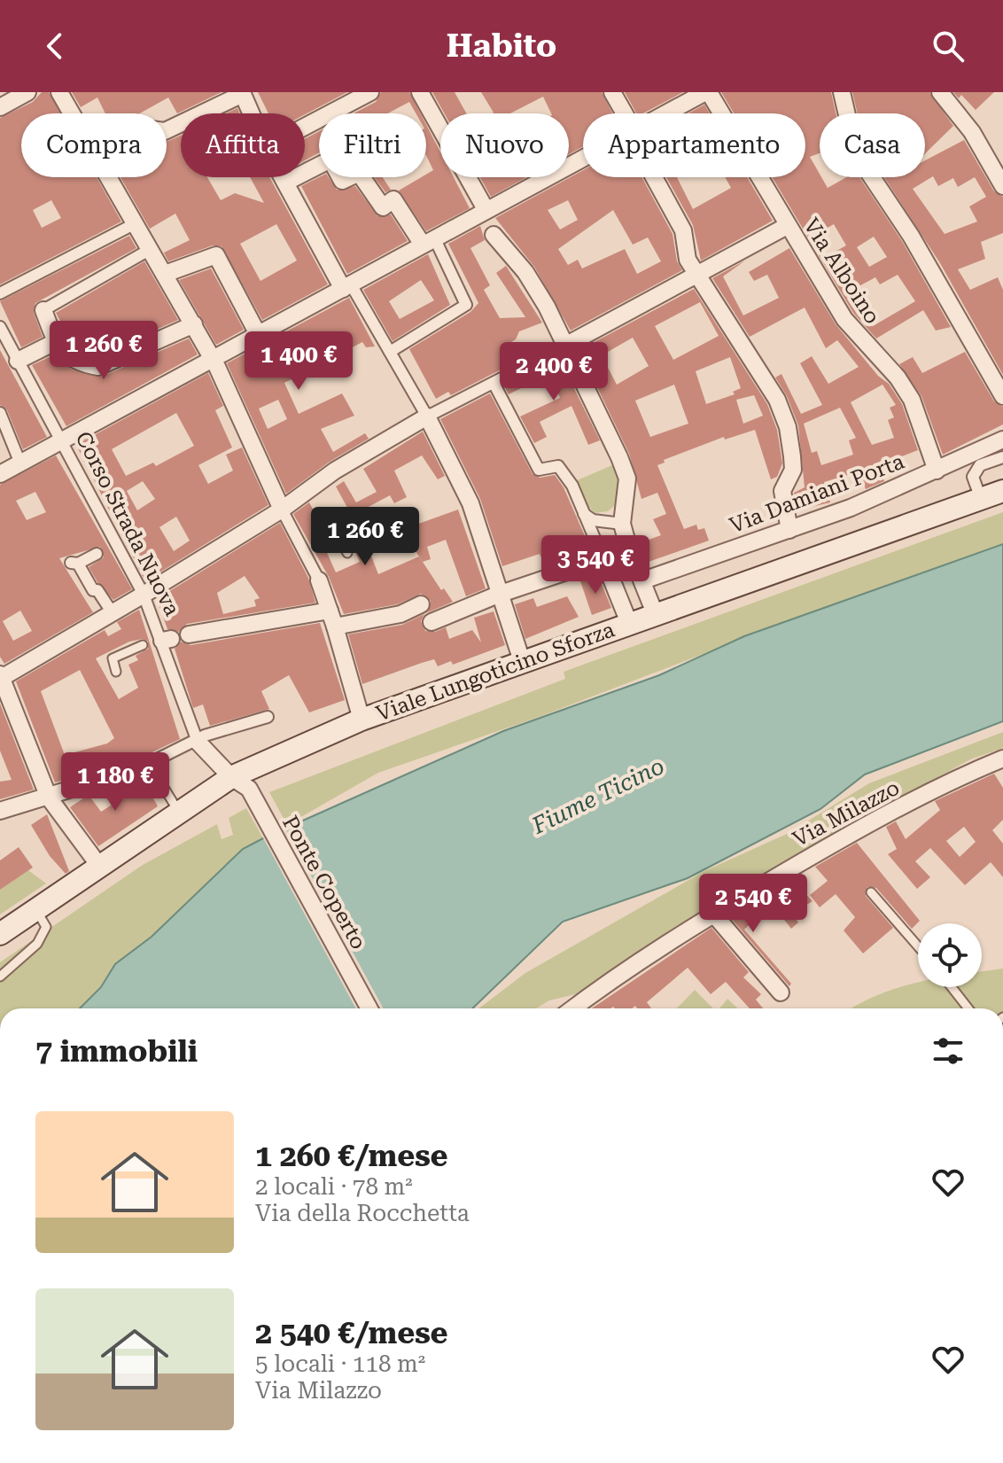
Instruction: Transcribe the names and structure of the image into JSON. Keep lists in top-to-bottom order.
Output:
{
  "streets": {
    "main road": ["Viale Lungoticino Sforza"],
    "street": [
      "Via Alboino",
      "Via Damiani Porta",
      "Corso Strada Nuova",
      "Via Milazzo",
      "Ponte Coperto"
    ]
  },
  "crossings": [
    ["Via Alboino", "Via Damiani Porta"],
    ["Corso Strada Nuova", "Viale Lungoticino Sforza"],
    ["Corso Strada Nuova", "Ponte Coperto"],
    ["Viale Lungoticino Sforza", "Ponte Coperto"]
  ],
  "water": ["Fiume Ticino"],
  "page": {
    "header": "Habito",
    "chip": [
      "Compra",
      "Affitta",
      "Filtri",
      "Nuovo",
      "Appartamento",
      "Casa"
    ],
    "price": [
      "1 260 €",
      "1 400 €",
      "2 400 €",
      "1 260 €",
      "3 540 €",
      "1 180 €",
      "2 540 €"
    ],
    "heading": "7 immobili",
    "list": [
      {
        "name": "1 260 €/mese",
        "note": "2 locali · 78 m² · Via della Rocchetta"
      },
      {
        "name": "2 540 €/mese",
        "note": "5 locali · 118 m² · Via Milazzo"
      }
    ]
  }
}
